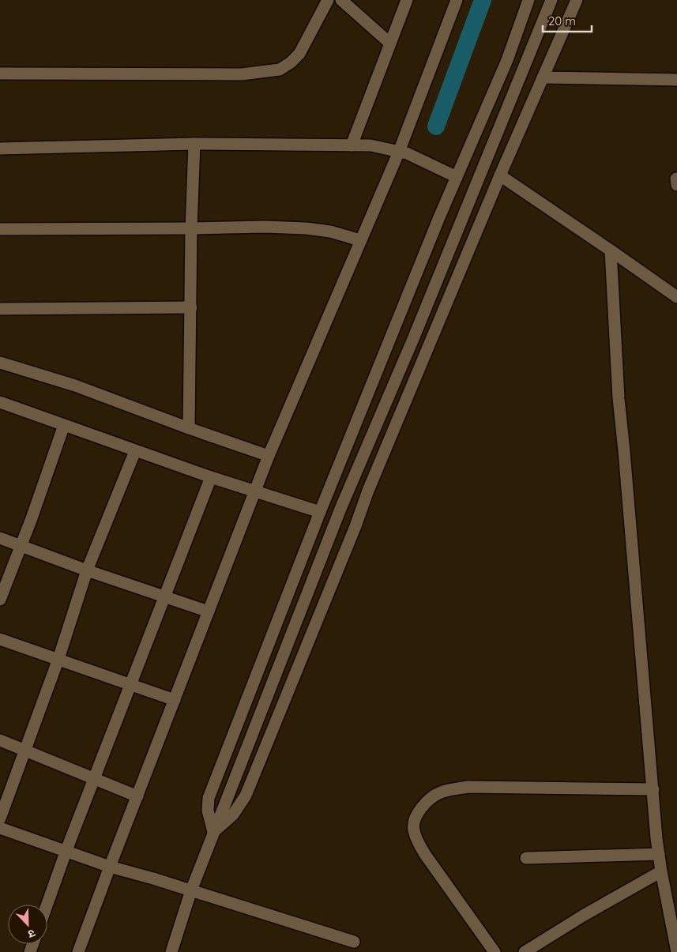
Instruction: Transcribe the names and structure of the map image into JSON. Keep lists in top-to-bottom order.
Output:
{
  "scale_bar": "20 m",
  "north": "bottom right"
}
